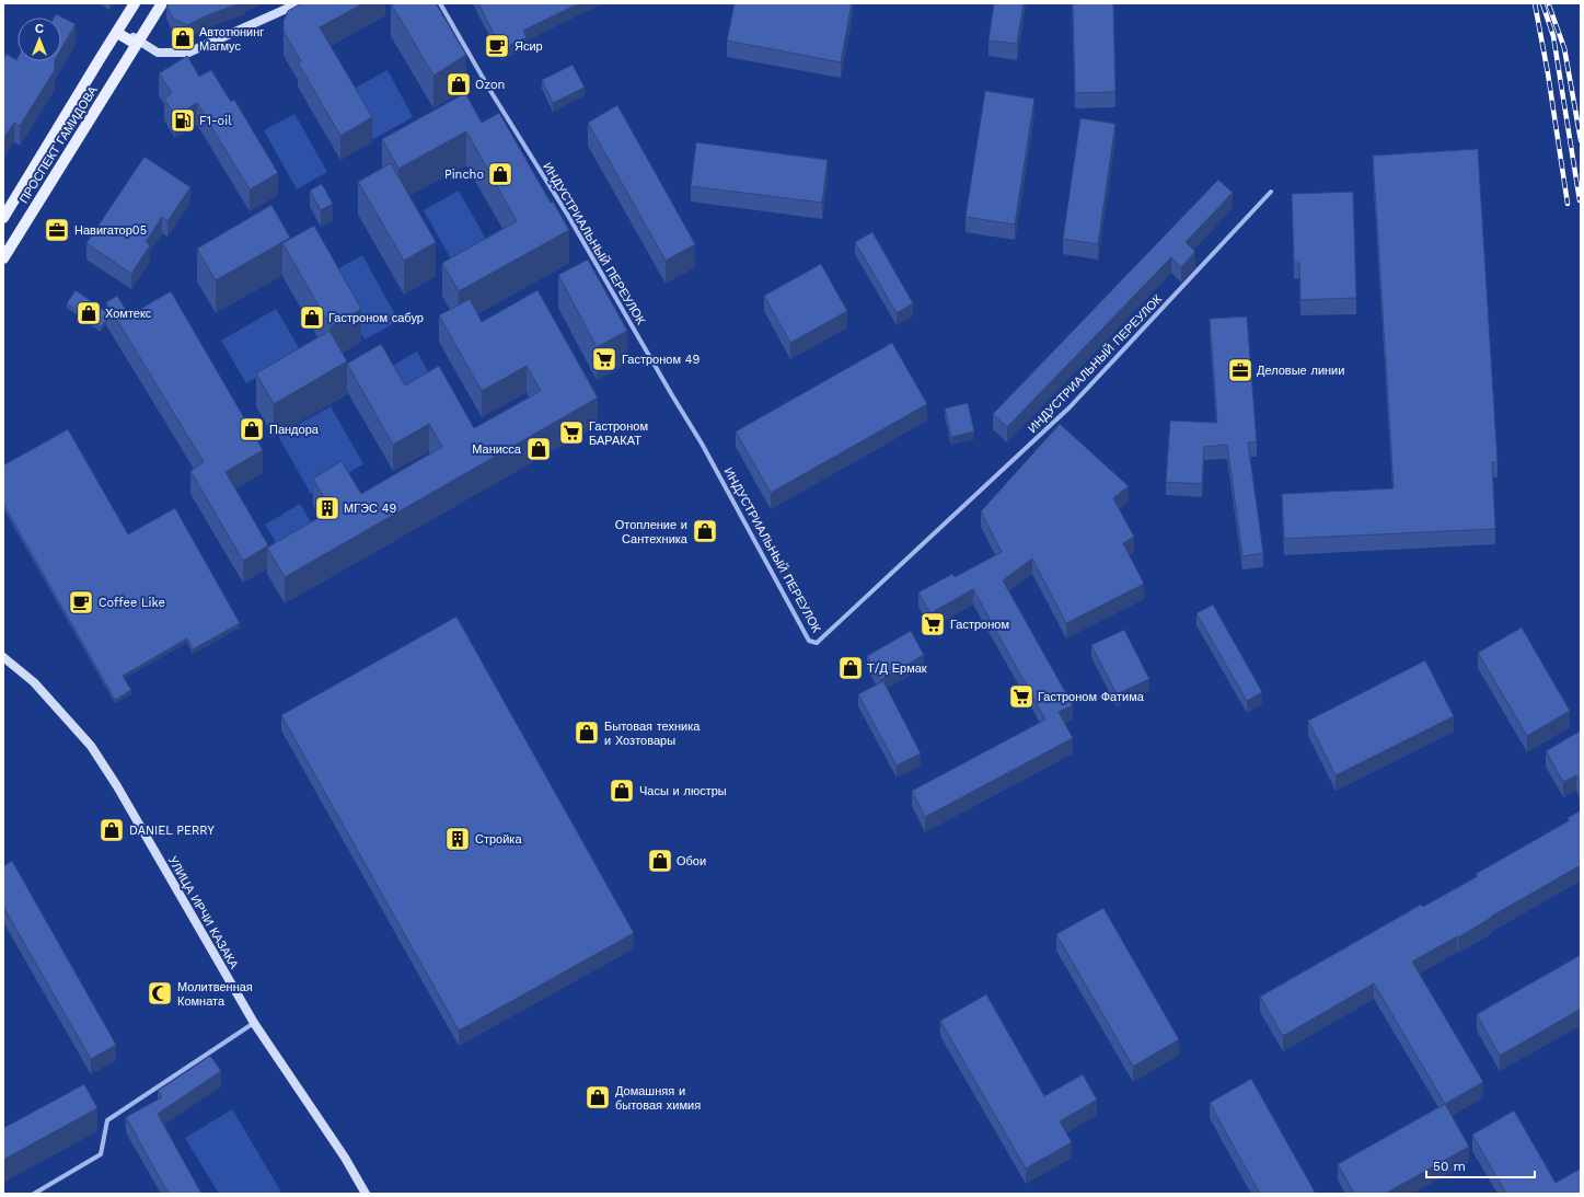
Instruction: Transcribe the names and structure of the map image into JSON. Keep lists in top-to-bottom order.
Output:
{
  "streets": {
    "main road": ["ПРОСПЕКТ ГАМИДОВА", "УЛИЦА ИРЧИ КАЗАКА"],
    "street": ["ИНДУСТРИАЛЬНЫЙ ПЕРЕУЛОК"]
  },
  "places": {
    "shop": [
      "Автотюнинг Магмус",
      "Ozon",
      "Pincho",
      "Хомтекс",
      "Гастроном сабур",
      "Пандора",
      "Манисса",
      "Отопление и Сантехника",
      "Т/Д Ермак",
      "Бытовая техника и Хозтовары",
      "Часы и люстры",
      "DANIEL PERRY",
      "Обои",
      "Домашняя и бытовая химия"
    ],
    "cafe": ["Ясир", "Coffee Like"],
    "fuel station": ["F1-oil"],
    "office": ["Навигатор05", "Деловые линии"],
    "supermarket": [
      "Гастроном 49",
      "Гастроном БАРАКАТ",
      "Гастроном",
      "Гастроном Фатима"
    ],
    "building": ["МГЭС 49", "Стройка"],
    "mosque": ["Молитвенная Комната"]
  },
  "scale_bar": "50 m",
  "north": "top"
}
